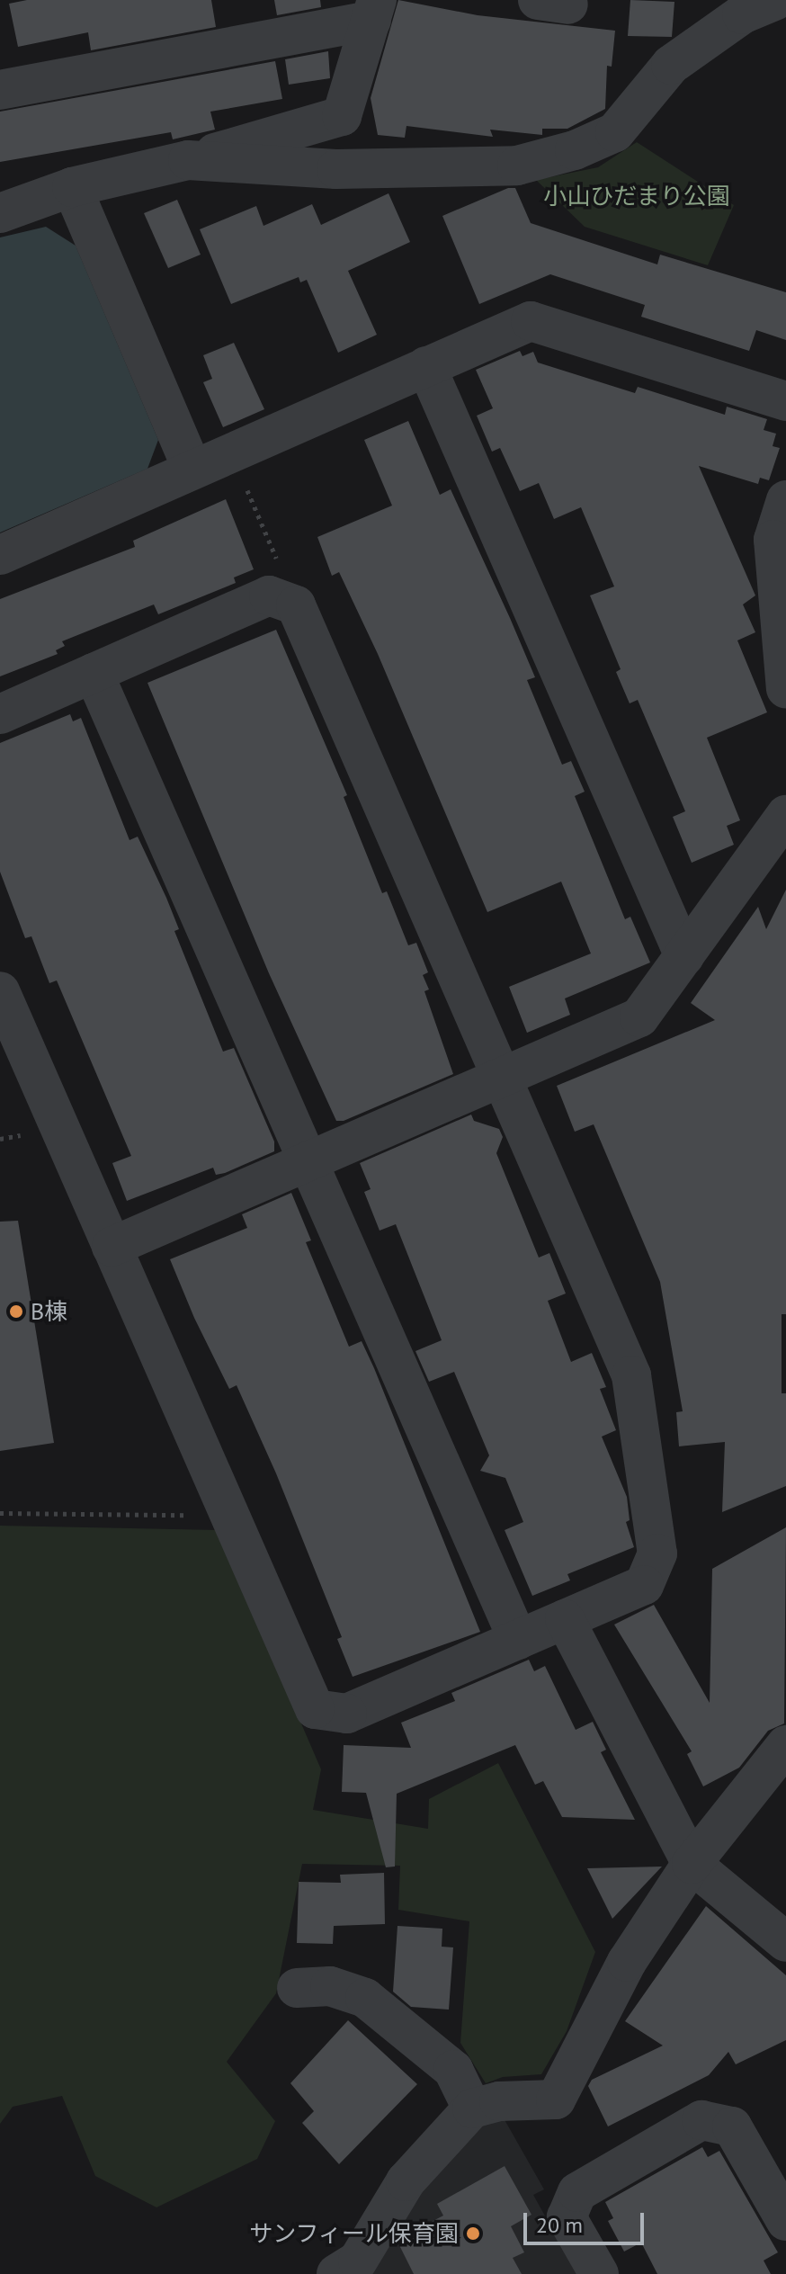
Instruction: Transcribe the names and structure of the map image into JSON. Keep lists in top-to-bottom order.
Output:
{
  "parks": ["小山ひだまり公園"],
  "places": ["B棟", "サンフィール保育園"],
  "scale_bar": "20 m"
}
